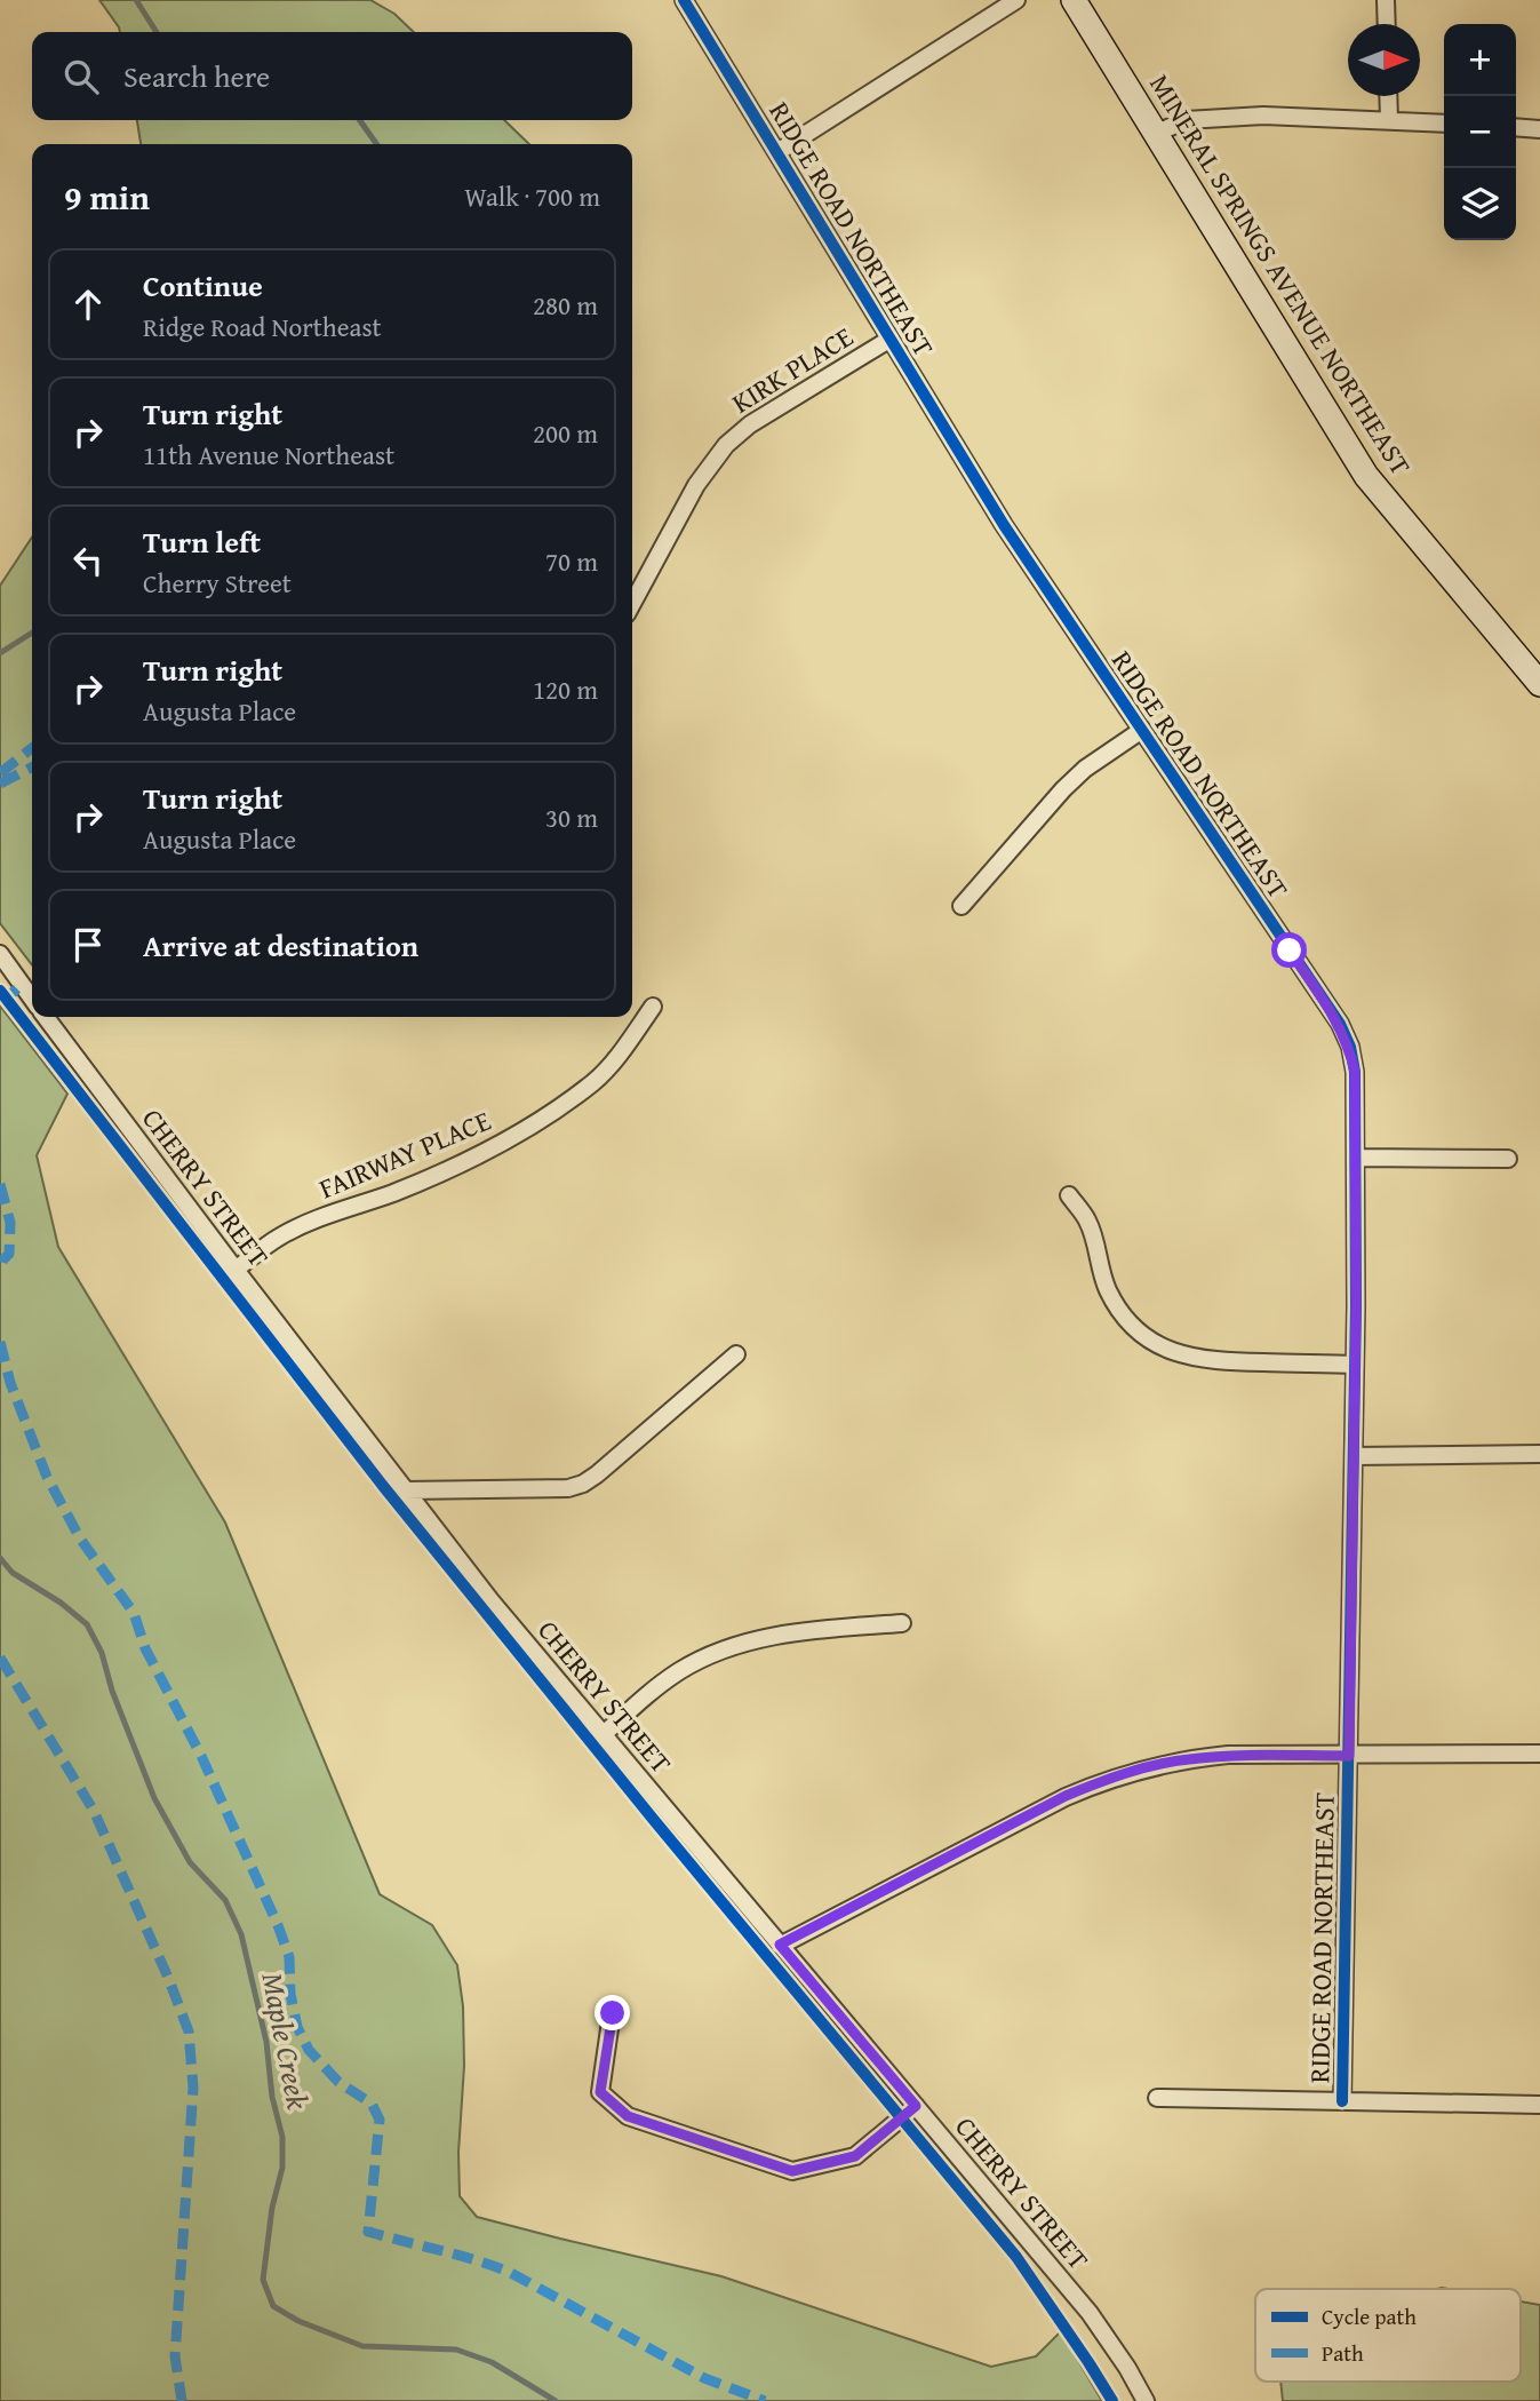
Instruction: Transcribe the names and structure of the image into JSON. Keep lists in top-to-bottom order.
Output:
{
  "streets": {
    "main road": ["MINERAL SPRINGS AVENUE NORTHEAST"],
    "street": [
      "RIDGE ROAD NORTHEAST",
      "KIRK PLACE",
      "FAIRWAY PLACE",
      "CHERRY STREET"
    ]
  },
  "crossings": [
    ["RIDGE ROAD NORTHEAST", "KIRK PLACE"],
    ["FAIRWAY PLACE", "CHERRY STREET"]
  ],
  "water": ["Maple Creek"],
  "legend": ["Cycle path", "Path"],
  "north": "right",
  "page": {
    "map_buttons": ["+", "−"],
    "search": "Search here",
    "heading": ["9 min", "Walk · 700 m"],
    "list": [
      ["Continue", "Ridge Road Northeast", "280 m"],
      ["Turn right", "11th Avenue Northeast", "200 m"],
      ["Turn left", "Cherry Street", "70 m"],
      ["Turn right", "Augusta Place", "120 m"],
      ["Turn right", "Augusta Place", "30 m"],
      "Arrive at destination"
    ]
  }
}
